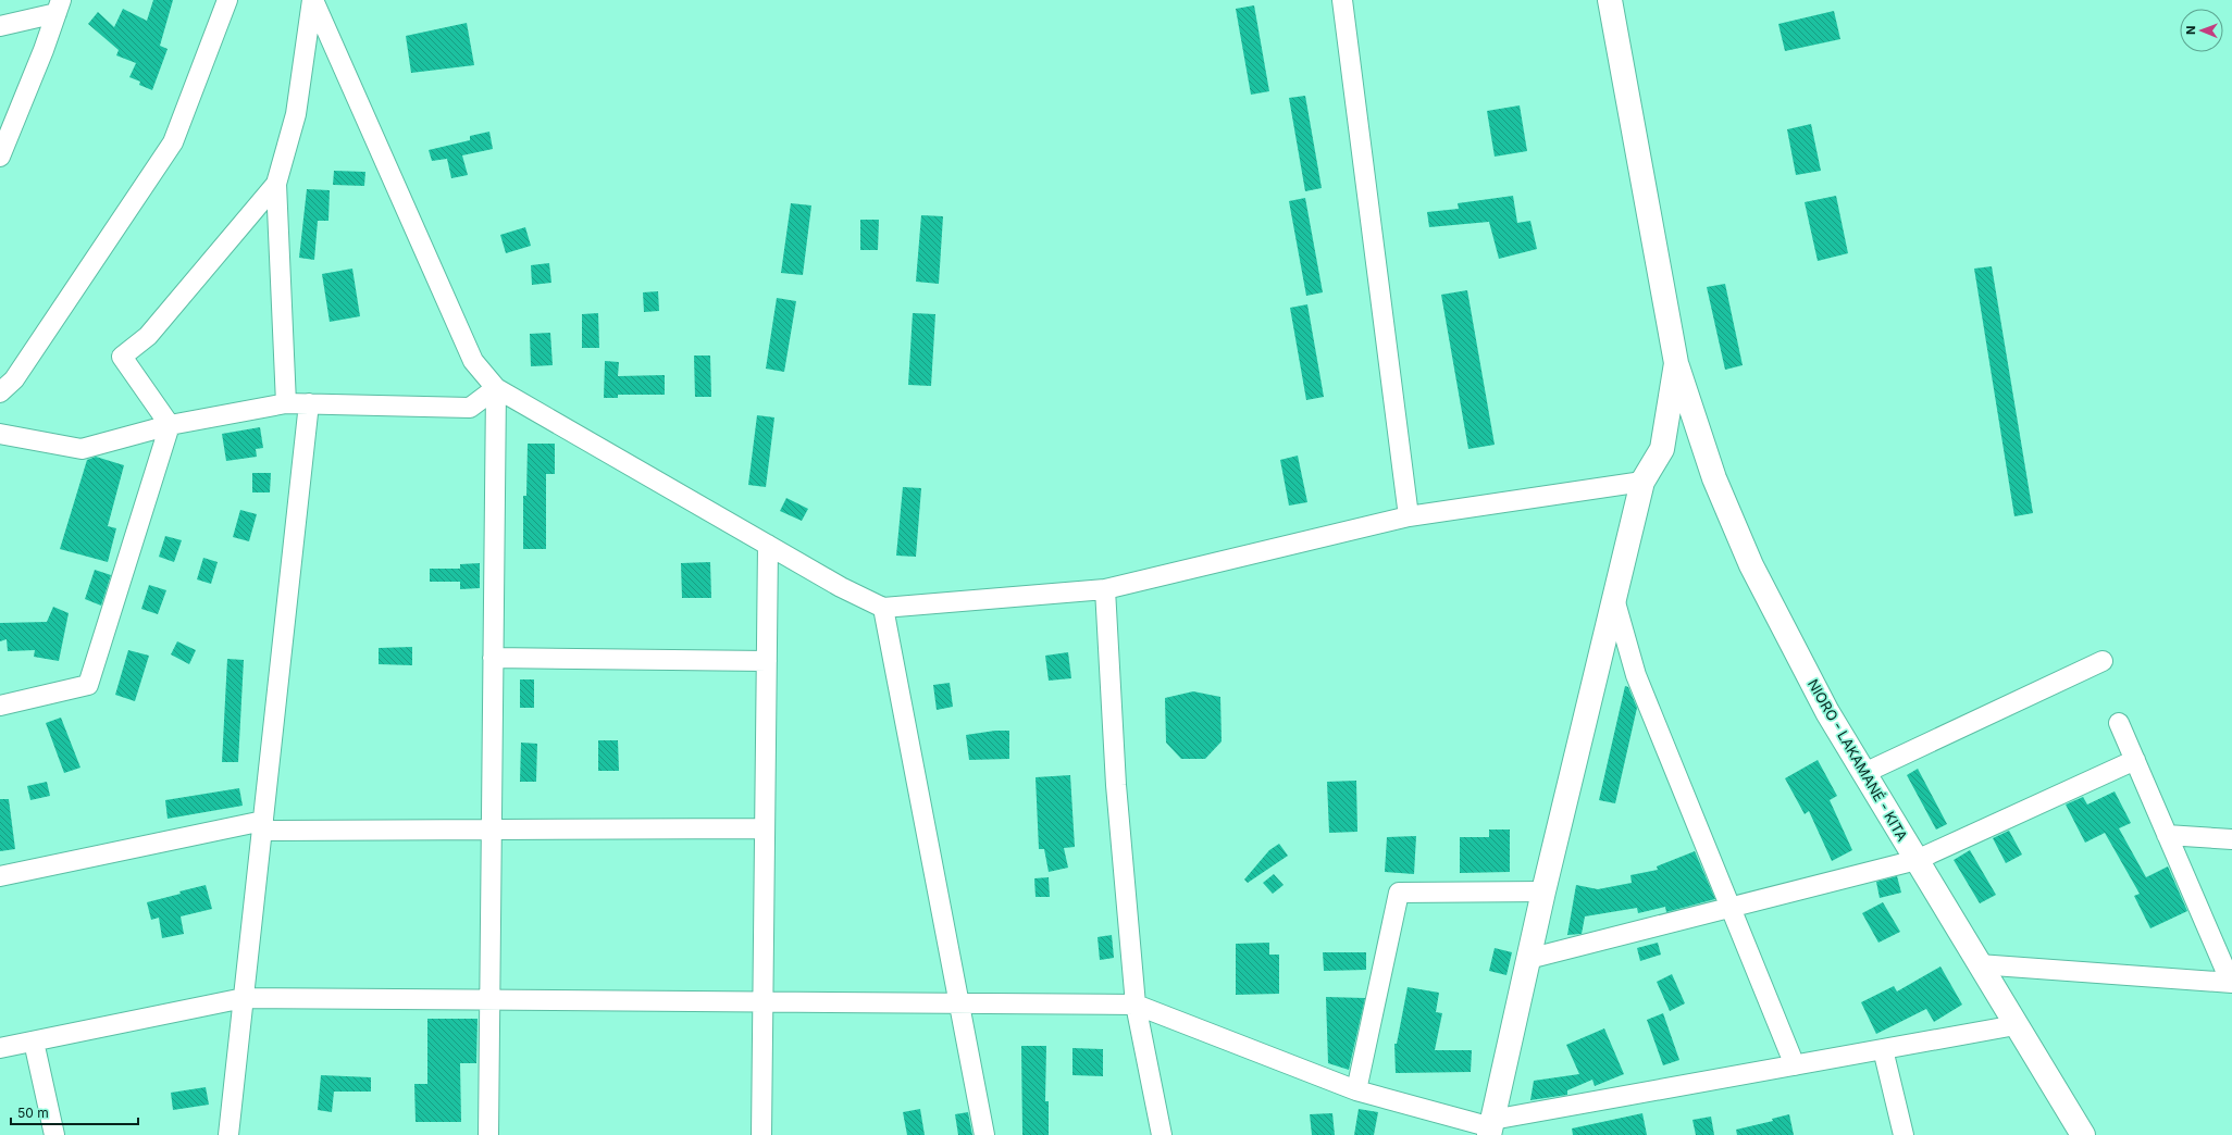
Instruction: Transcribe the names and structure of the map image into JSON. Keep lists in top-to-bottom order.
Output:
{
  "streets": {
    "main road": ["NIORO - LAKAMANÉ - KITA"]
  },
  "scale_bar": "50 m",
  "north": "left"
}
